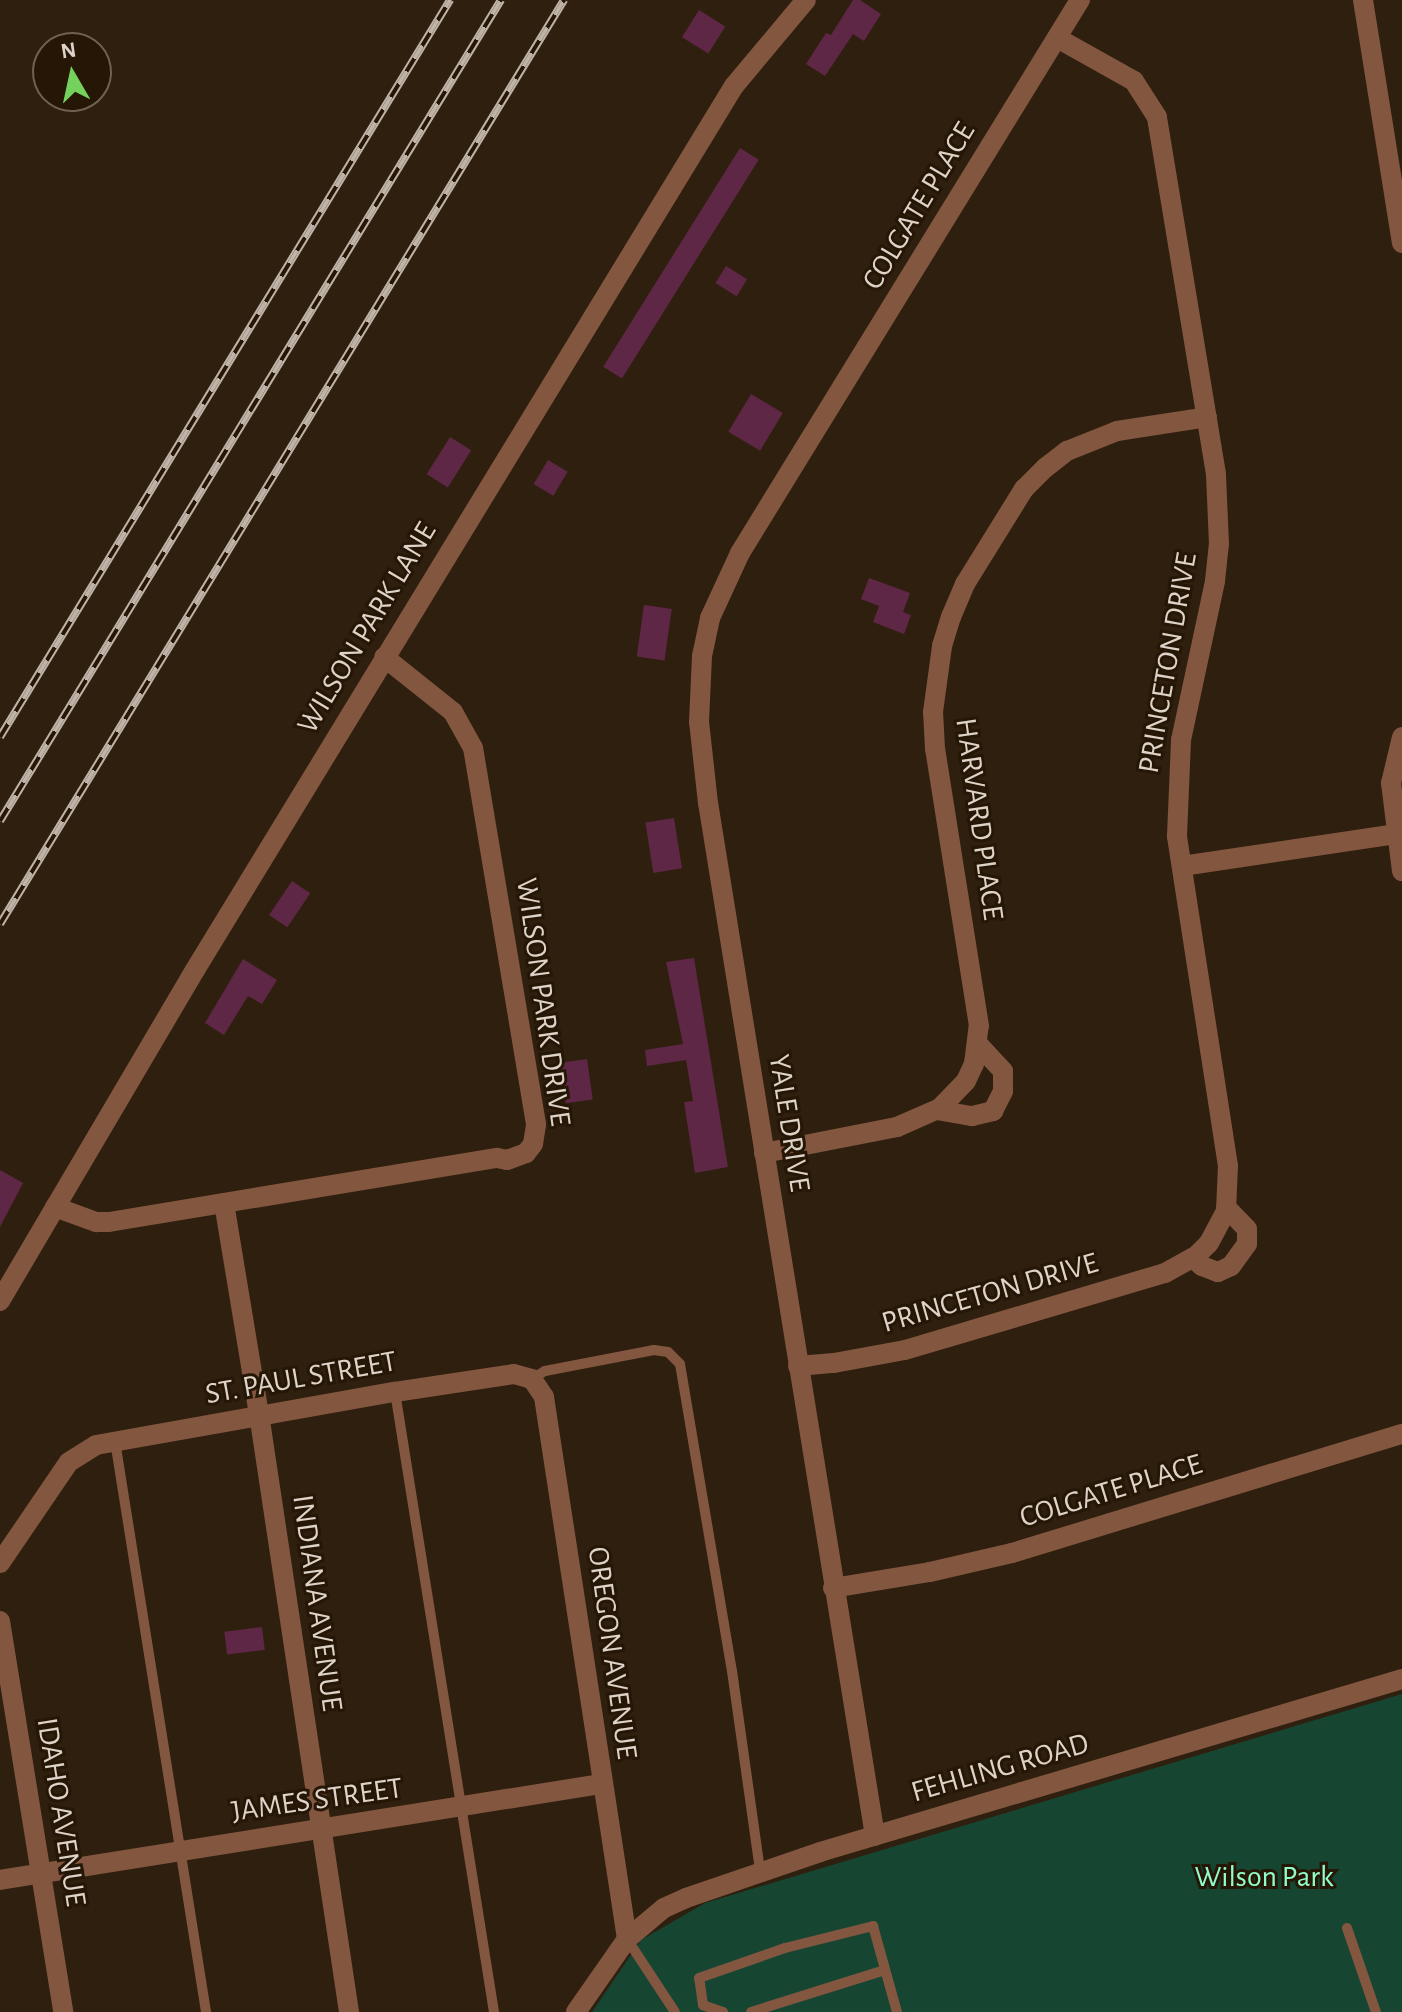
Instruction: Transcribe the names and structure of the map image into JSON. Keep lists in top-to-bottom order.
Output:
{
  "streets": {
    "street": [
      "COLGATE PLACE",
      "WILSON PARK LANE",
      "PRINCETON DRIVE",
      "HARVARD PLACE",
      "WILSON PARK DRIVE",
      "YALE DRIVE",
      "ST. PAUL STREET",
      "INDIANA AVENUE",
      "OREGON AVENUE",
      "FEHLING ROAD",
      "JAMES STREET",
      "IDAHO AVENUE"
    ]
  },
  "crossings": [
    ["COLGATE PLACE", "PRINCETON DRIVE"],
    ["COLGATE PLACE", "YALE DRIVE"],
    ["WILSON PARK LANE", "WILSON PARK DRIVE"],
    ["PRINCETON DRIVE", "HARVARD PLACE"],
    ["PRINCETON DRIVE", "YALE DRIVE"],
    ["HARVARD PLACE", "YALE DRIVE"],
    ["WILSON PARK DRIVE", "INDIANA AVENUE"],
    ["YALE DRIVE", "FEHLING ROAD"],
    ["ST. PAUL STREET", "INDIANA AVENUE"],
    ["ST. PAUL STREET", "OREGON AVENUE"],
    ["INDIANA AVENUE", "JAMES STREET"],
    ["OREGON AVENUE", "FEHLING ROAD"],
    ["OREGON AVENUE", "JAMES STREET"],
    ["JAMES STREET", "IDAHO AVENUE"]
  ],
  "parks": ["Wilson Park"],
  "north": "top"
}
